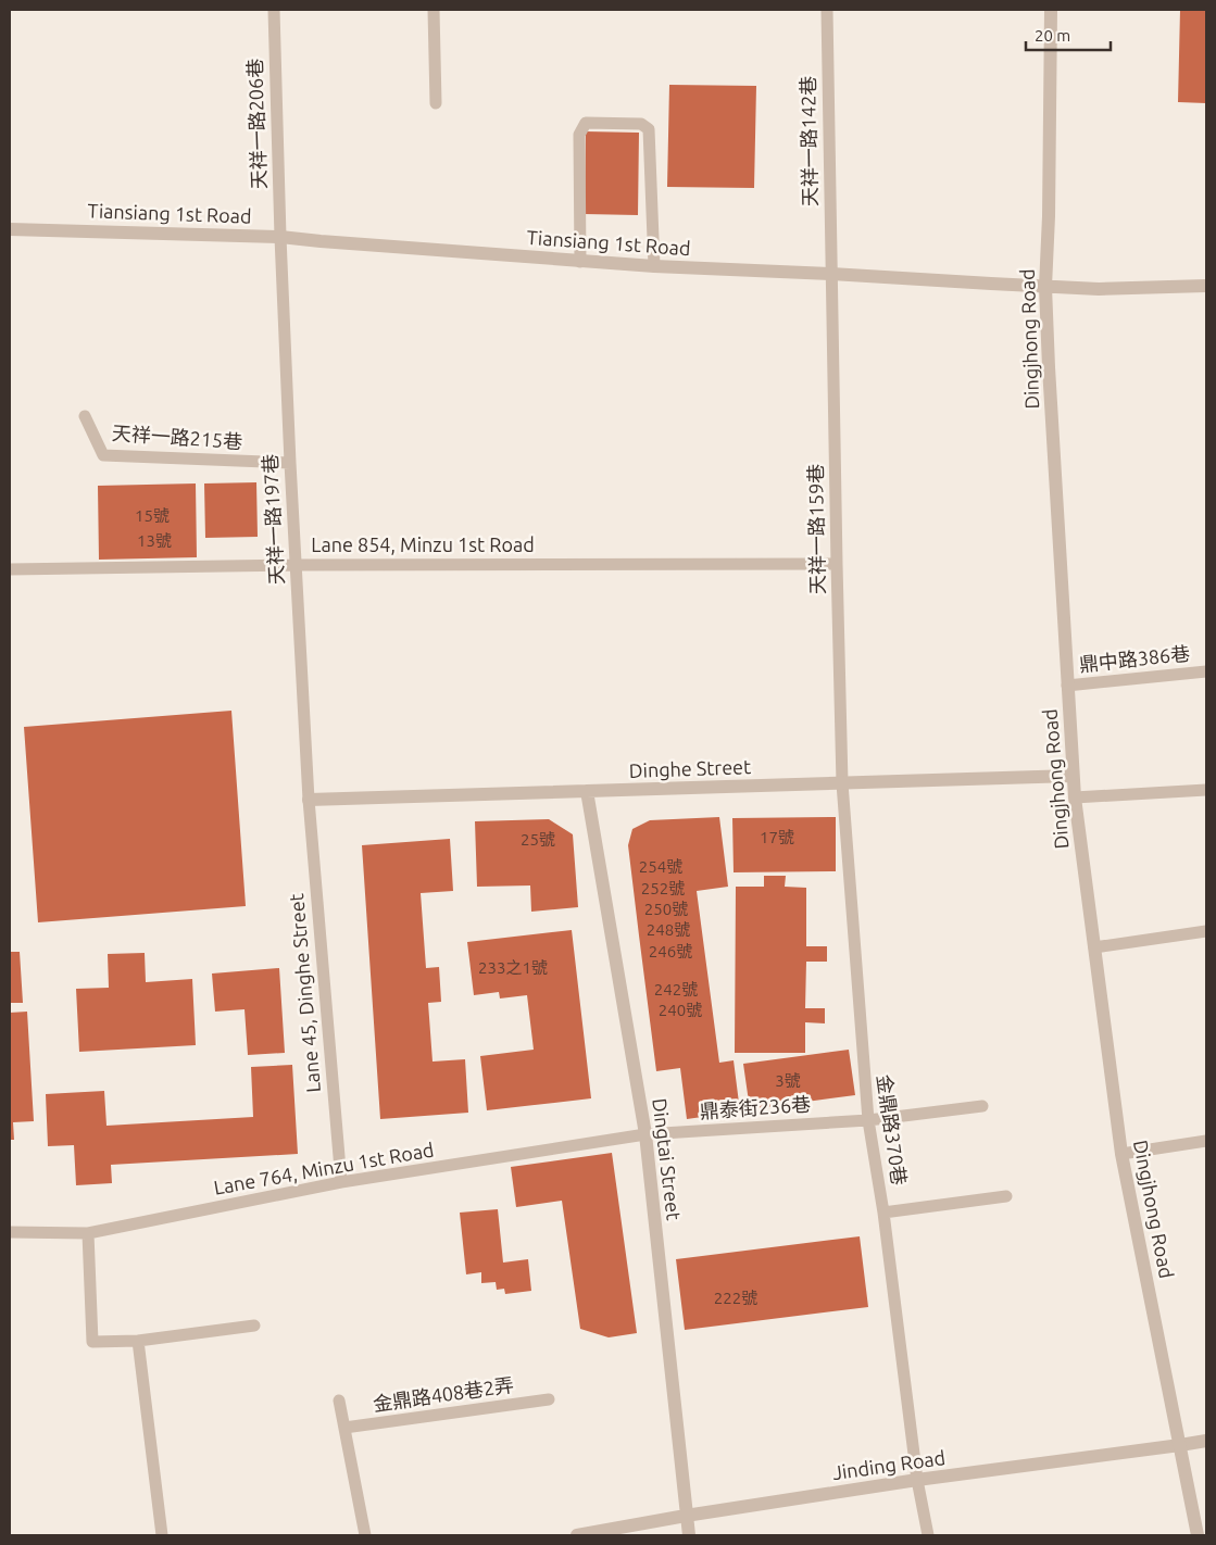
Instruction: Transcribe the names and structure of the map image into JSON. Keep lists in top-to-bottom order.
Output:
{
  "streets": {
    "street": [
      "Tiansiang 1st Road",
      "Dingjhong Road",
      "Dinghe Street",
      "Dingtai Street",
      "Jinding Road"
    ],
    "lane": [
      "天祥一路206巷",
      "天祥一路142巷",
      "天祥一路215巷",
      "天祥一路197巷",
      "天祥一路159巷",
      "Lane 854, Minzu 1st Road",
      "鼎中路386巷",
      "Lane 45, Dinghe Street",
      "鼎泰街236巷",
      "金鼎路370巷",
      "Lane 764, Minzu 1st Road",
      "金鼎路408巷2弄"
    ]
  },
  "crossings": [
    ["天祥一路206巷", "Tiansiang 1st Road"],
    ["天祥一路206巷", "天祥一路197巷"],
    ["天祥一路142巷", "Tiansiang 1st Road"],
    ["天祥一路142巷", "天祥一路159巷"],
    ["Tiansiang 1st Road", "Dingjhong Road"],
    ["Tiansiang 1st Road", "天祥一路197巷"],
    ["Tiansiang 1st Road", "天祥一路159巷"],
    ["Dingjhong Road", "鼎中路386巷"],
    ["Dingjhong Road", "Dinghe Street"],
    ["Dingjhong Road", "Jinding Road"],
    ["天祥一路215巷", "天祥一路197巷"],
    ["天祥一路197巷", "Lane 854, Minzu 1st Road"],
    ["天祥一路197巷", "Dinghe Street"],
    ["天祥一路197巷", "Lane 45, Dinghe Street"],
    ["天祥一路159巷", "Lane 854, Minzu 1st Road"],
    ["天祥一路159巷", "Dinghe Street"],
    ["天祥一路159巷", "金鼎路370巷"],
    ["Dinghe Street", "Lane 45, Dinghe Street"],
    ["Dinghe Street", "金鼎路370巷"],
    ["Dinghe Street", "Dingtai Street"],
    ["Lane 45, Dinghe Street", "Lane 764, Minzu 1st Road"],
    ["鼎泰街236巷", "金鼎路370巷"],
    ["鼎泰街236巷", "Dingtai Street"],
    ["鼎泰街236巷", "Lane 764, Minzu 1st Road"],
    ["金鼎路370巷", "Jinding Road"],
    ["Dingtai Street", "Lane 764, Minzu 1st Road"],
    ["Dingtai Street", "Jinding Road"]
  ],
  "house_numbers": [
    "15號",
    "13號",
    "17號",
    "25號",
    "254號",
    "252號",
    "250號",
    "248號",
    "246號",
    "233之1號",
    "242號",
    "240號",
    "3號",
    "222號"
  ],
  "scale_bar": "20 m"
}
